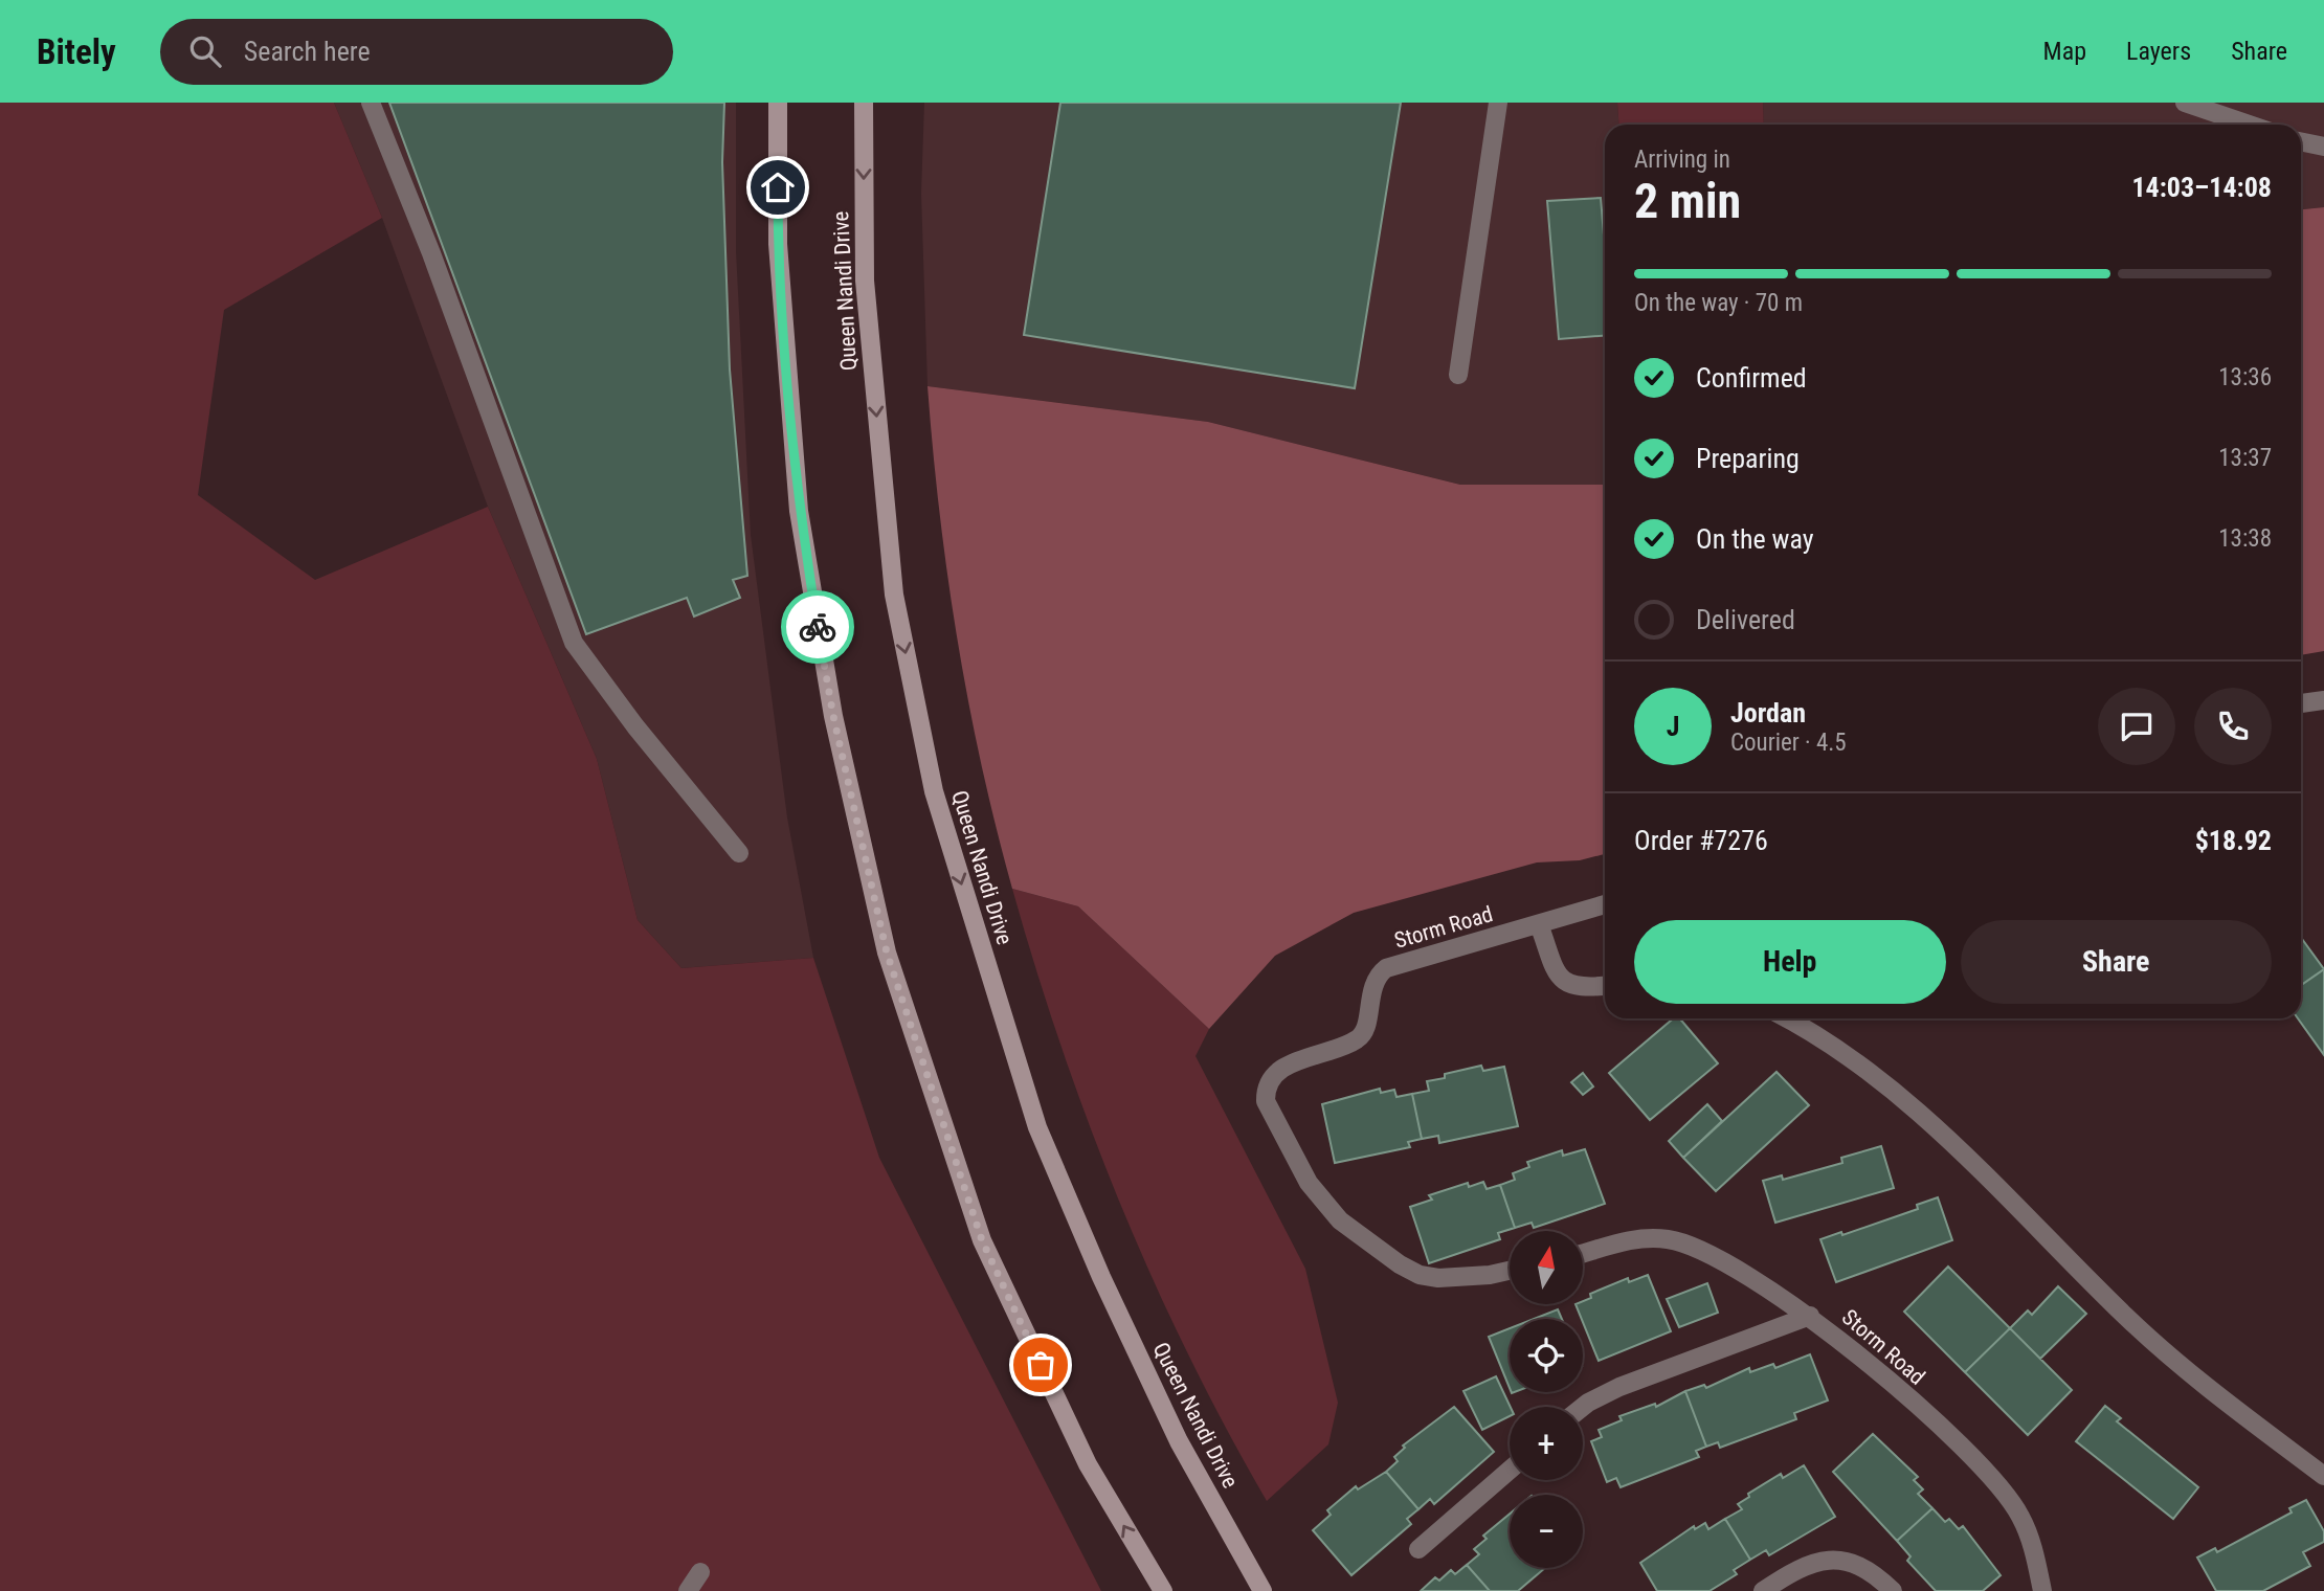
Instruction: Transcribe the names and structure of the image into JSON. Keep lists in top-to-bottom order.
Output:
{
  "streets": {
    "main road": ["Queen Nandi Drive"],
    "street": ["Storm Road"]
  },
  "north": "top",
  "page": {
    "header": "Bitely",
    "search": "Search here",
    "nav": ["Map", "Layers", "Share"],
    "heading": ["2 min", "Arriving in", "14:03–14:08"],
    "panel": [
      "Jordan",
      "Courier · 4.5",
      "Order #7276",
      "$18.92"
    ],
    "bar": "On the way · 70 m",
    "list": [
      ["Confirmed", "13:36"],
      ["Preparing", "13:37"],
      ["On the way", "13:38"],
      "Delivered"
    ],
    "round": "J",
    "buttons": ["Help", "Share"],
    "map_buttons": ["+", "−"]
  }
}
